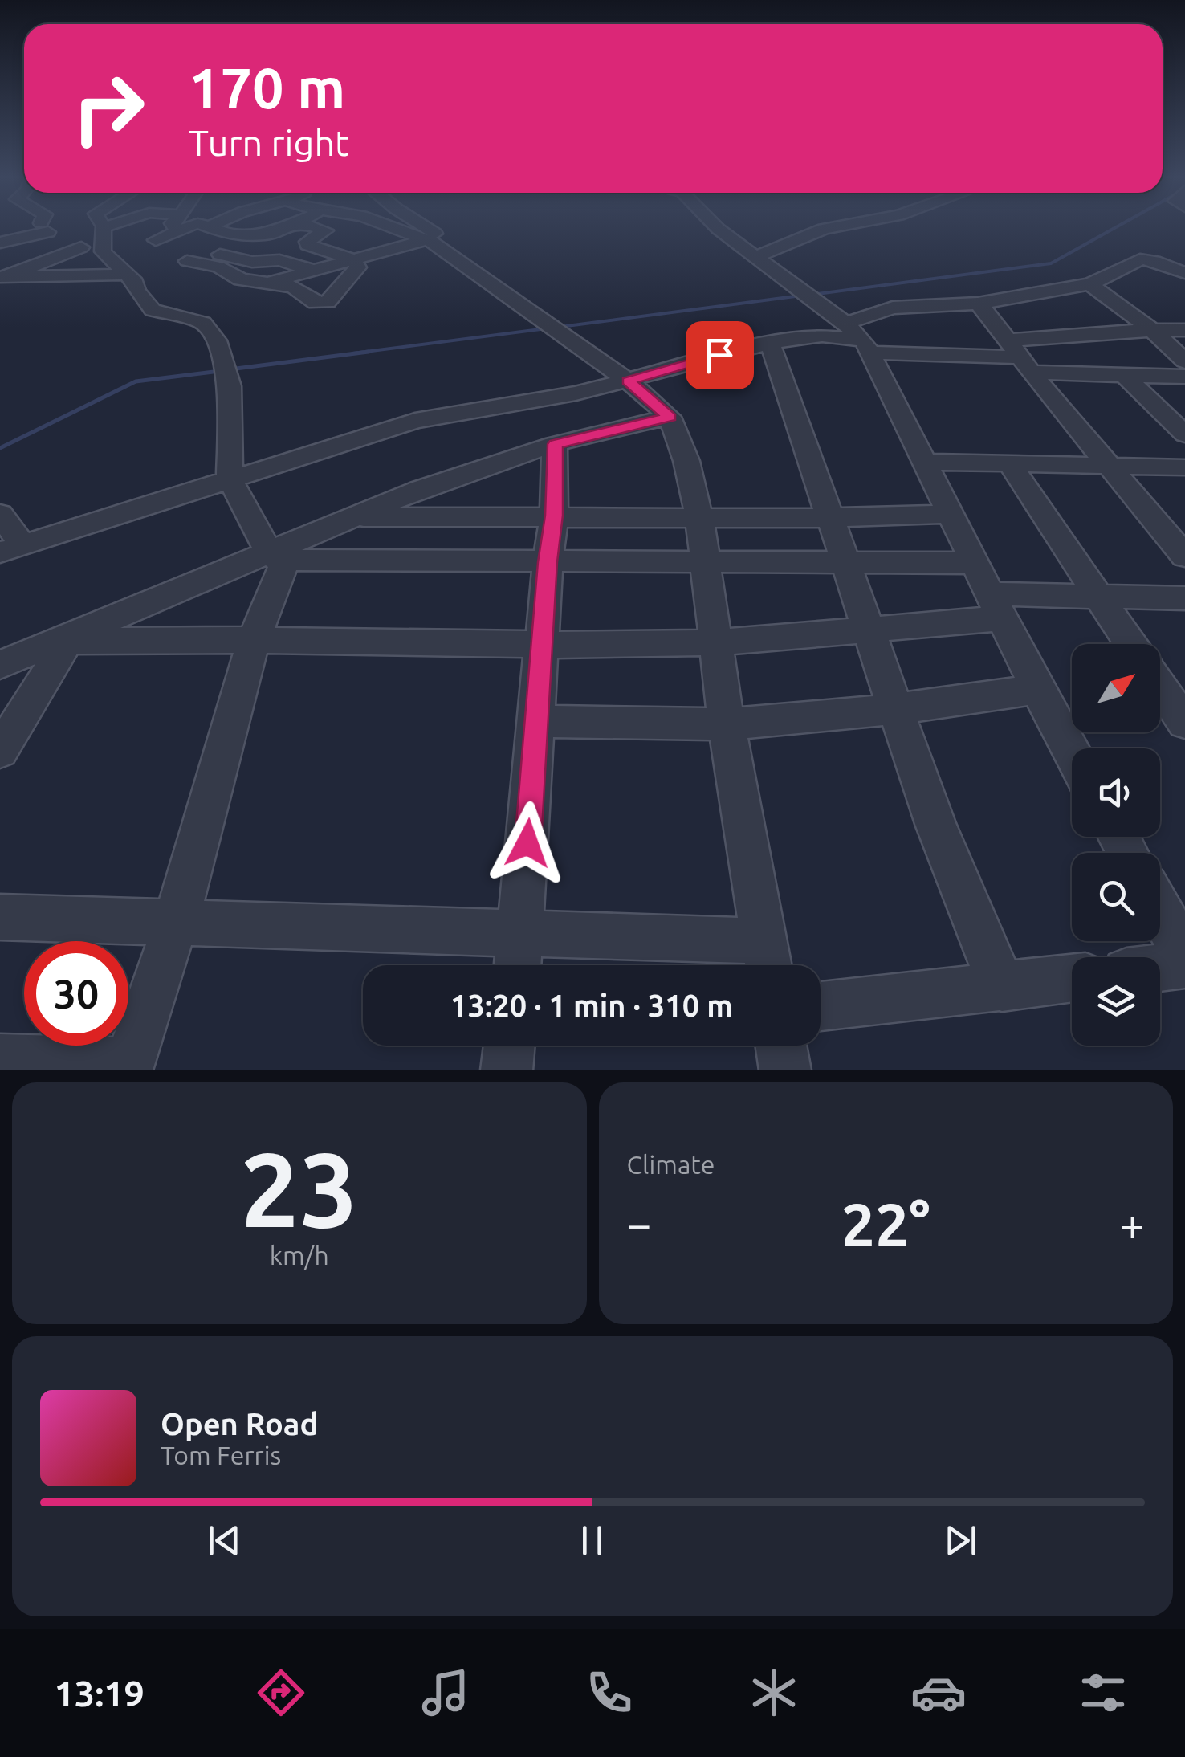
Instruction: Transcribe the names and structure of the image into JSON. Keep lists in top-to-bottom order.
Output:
{
  "north": "top right",
  "page": {
    "turn": ["170 m", "Turn right"],
    "limit": "30",
    "trip": "13:20 · 1 min · 310 m",
    "tile": [
      ["23", "km/h"],
      "Climate"
    ],
    "heat": ["−", "22°", "+"],
    "song": ["Open Road", "Tom Ferris"],
    "tabs": "13:19"
  }
}
